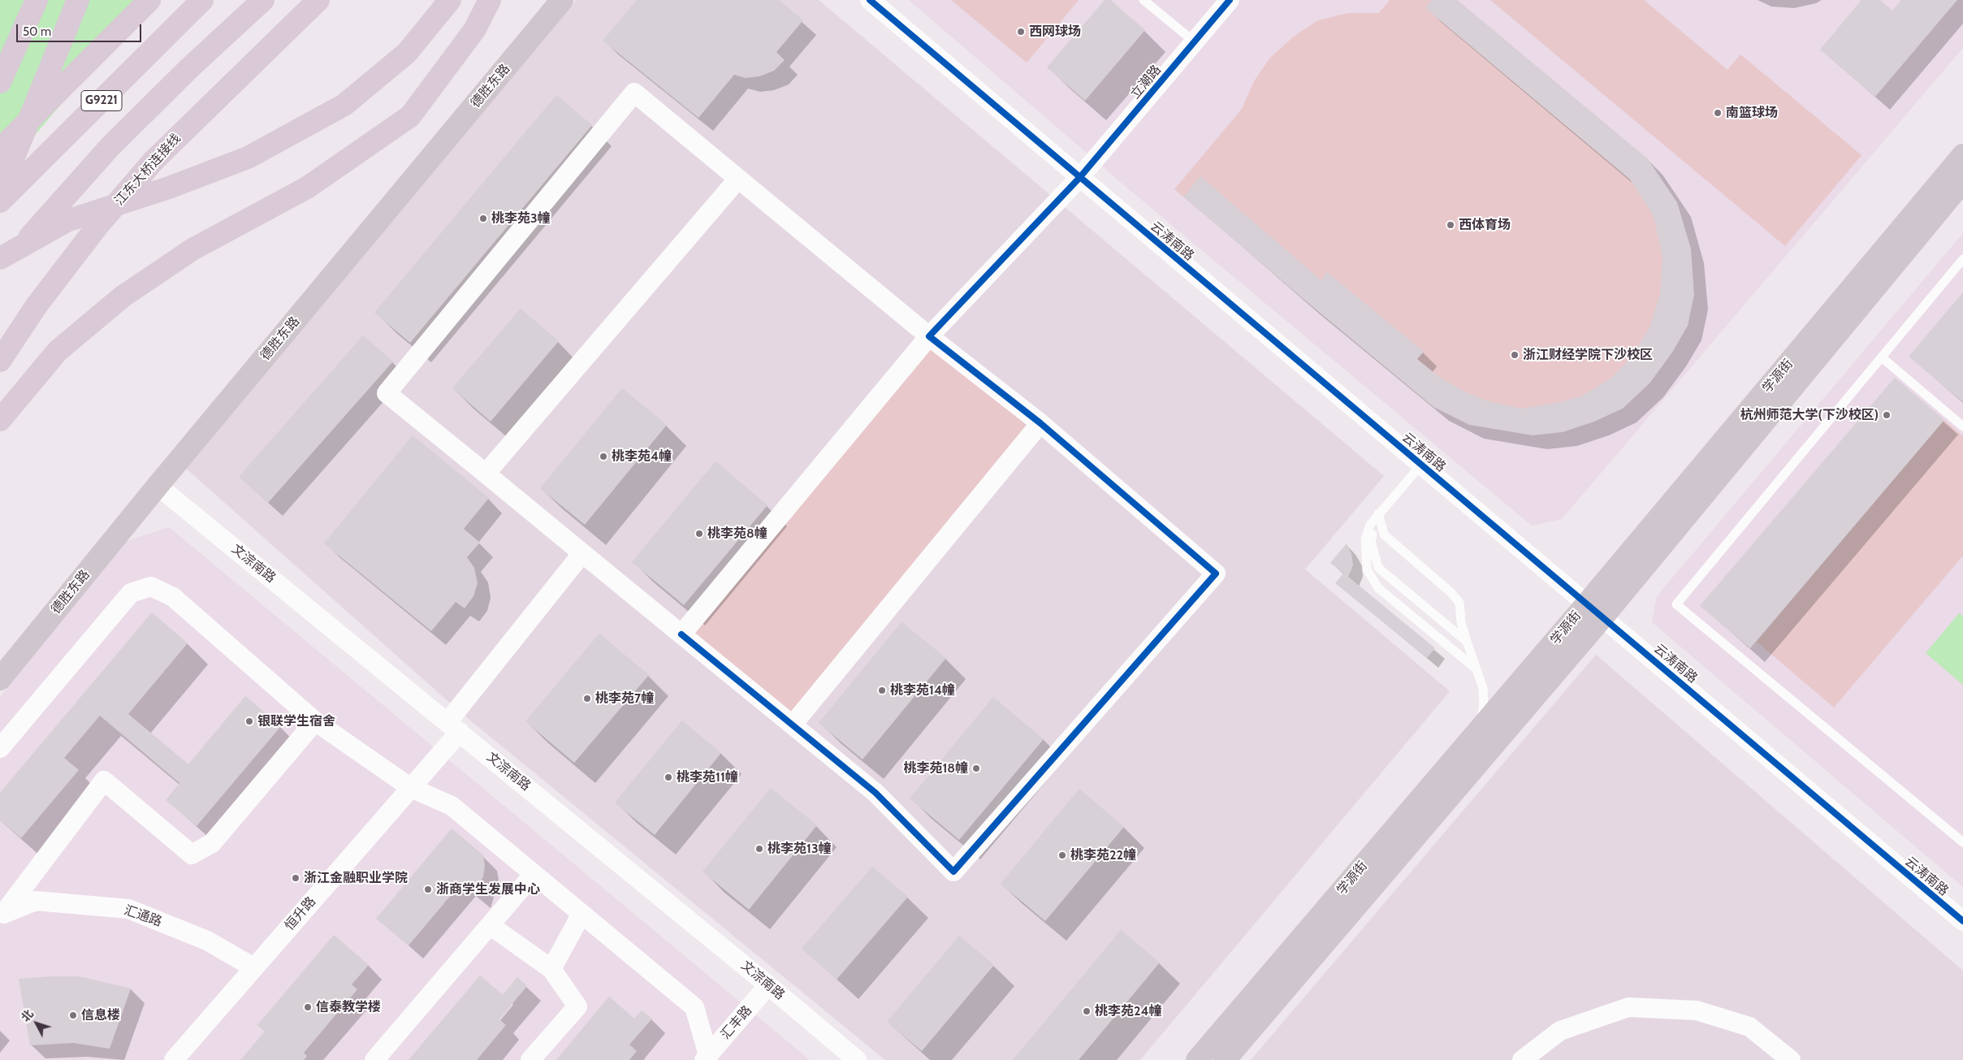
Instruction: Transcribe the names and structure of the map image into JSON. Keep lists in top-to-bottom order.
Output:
{
  "streets": {
    "highway": ["G9221", "江东大桥连接线"],
    "main road": ["德胜东路", "学源街"],
    "street": [
      "立潮路",
      "云涛南路",
      "文淙南路",
      "恒升路",
      "汇通路",
      "汇丰路"
    ]
  },
  "crossings": [
    ["立潮路", "云涛南路"],
    ["德胜东路", "文淙南路"],
    ["云涛南路", "学源街"],
    ["文淙南路", "恒升路"],
    ["文淙南路", "汇丰路"],
    ["恒升路", "汇通路"]
  ],
  "places": [
    "西网球场",
    "南篮球场",
    "桃李苑3幢",
    "西体育场",
    "浙江财经学院下沙校区",
    "杭州师范大学(下沙校区)",
    "桃李苑4幢",
    "桃李苑8幢",
    "桃李苑14幢",
    "桃李苑7幢",
    "银联学生宿舍",
    "桃李苑18幢",
    "桃李苑11幢",
    "桃李苑13幢",
    "桃李苑22幢",
    "浙江金融职业学院",
    "浙商学生发展中心",
    "信泰教学楼",
    "桃李苑24幢",
    "信息楼"
  ],
  "scale_bar": "50 m",
  "north": "top left"
}
